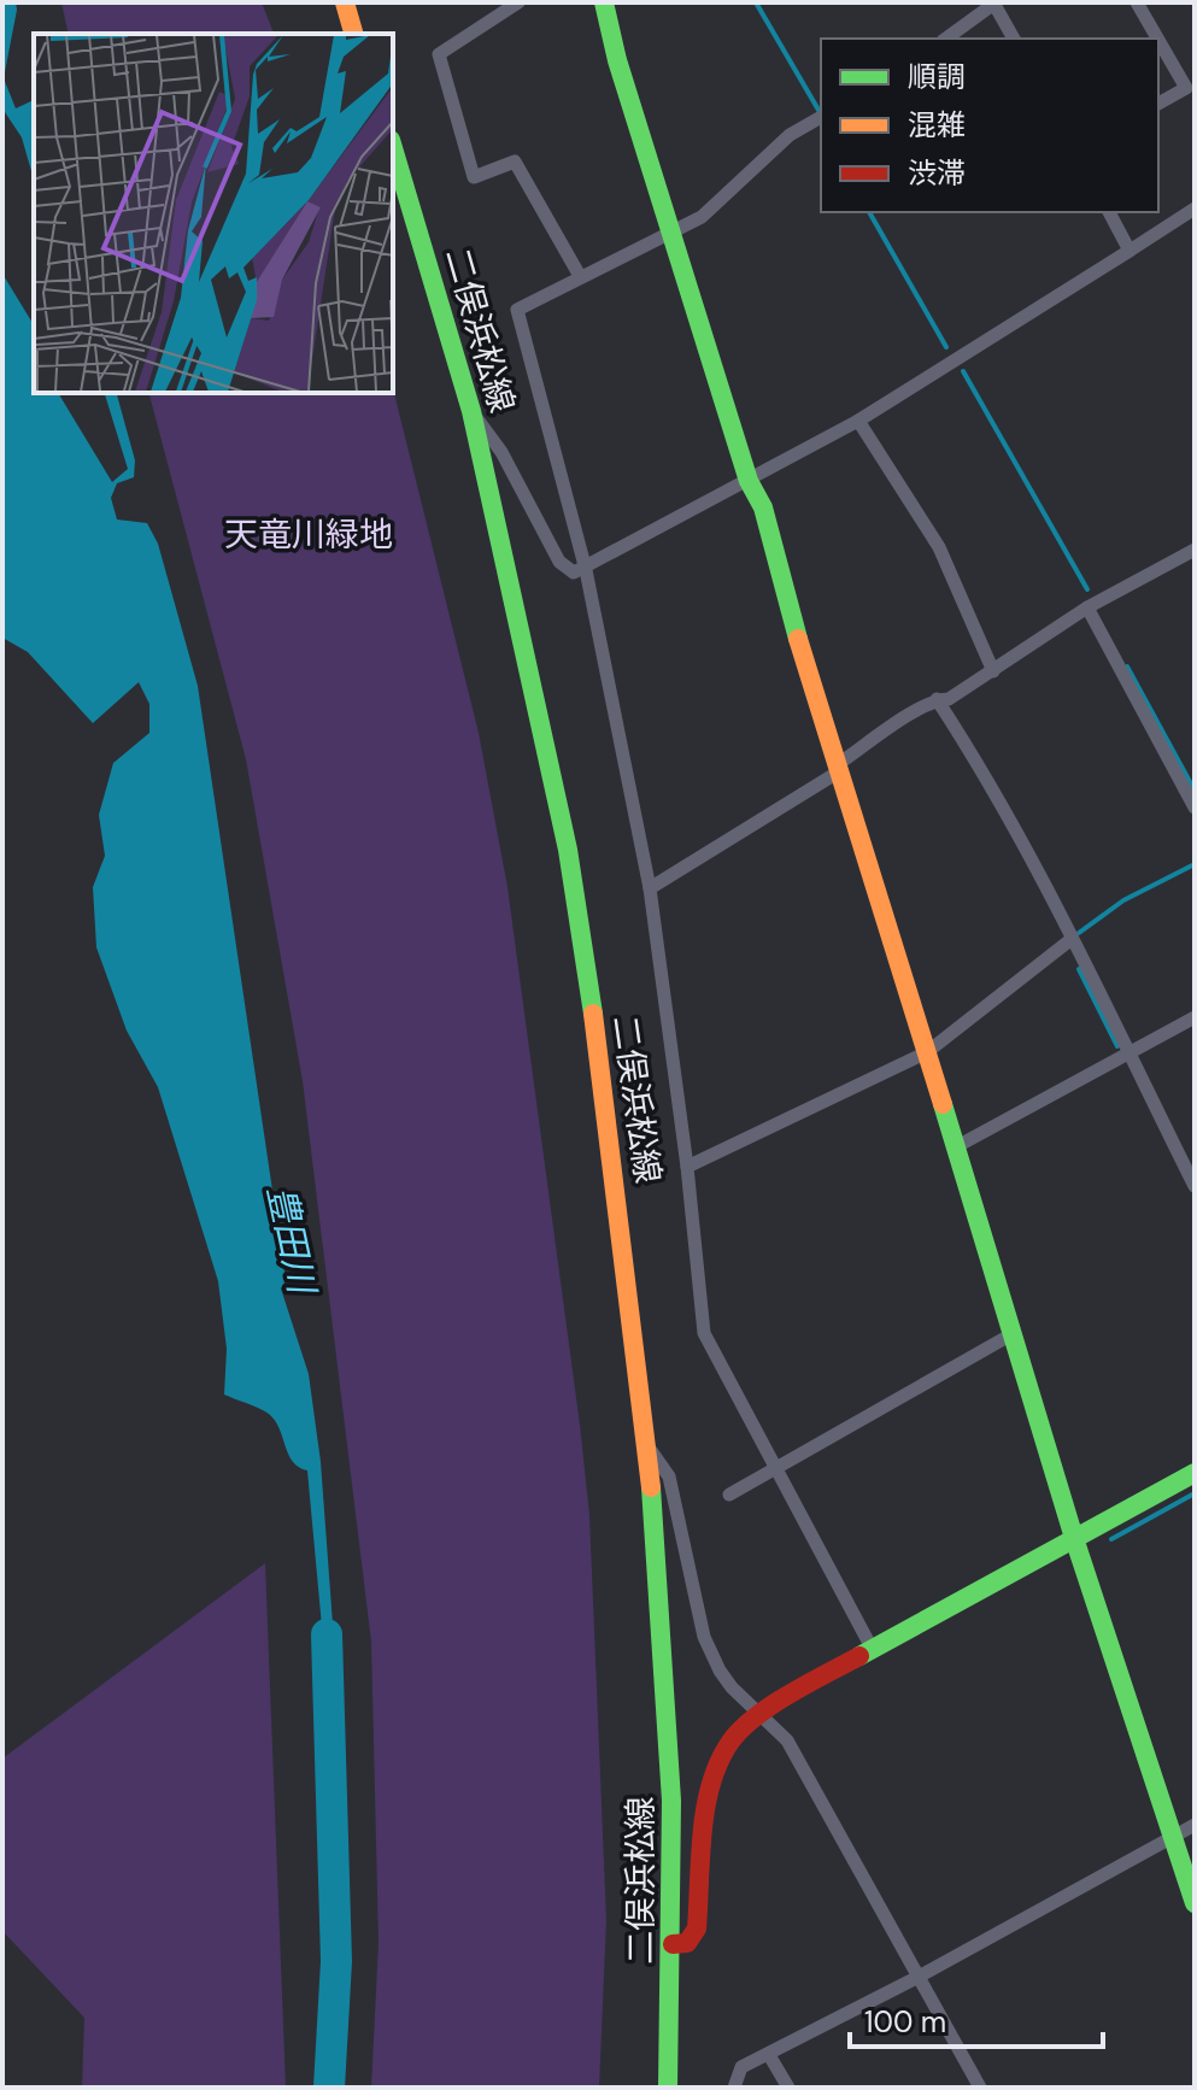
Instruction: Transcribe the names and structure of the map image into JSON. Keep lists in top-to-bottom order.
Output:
{
  "streets": {
    "street": ["二俣浜松線"]
  },
  "water": ["豊田川"],
  "parks": ["天竜川緑地"],
  "legend": ["順調", "混雑", "渋滞"],
  "scale_bar": "100 m"
}
